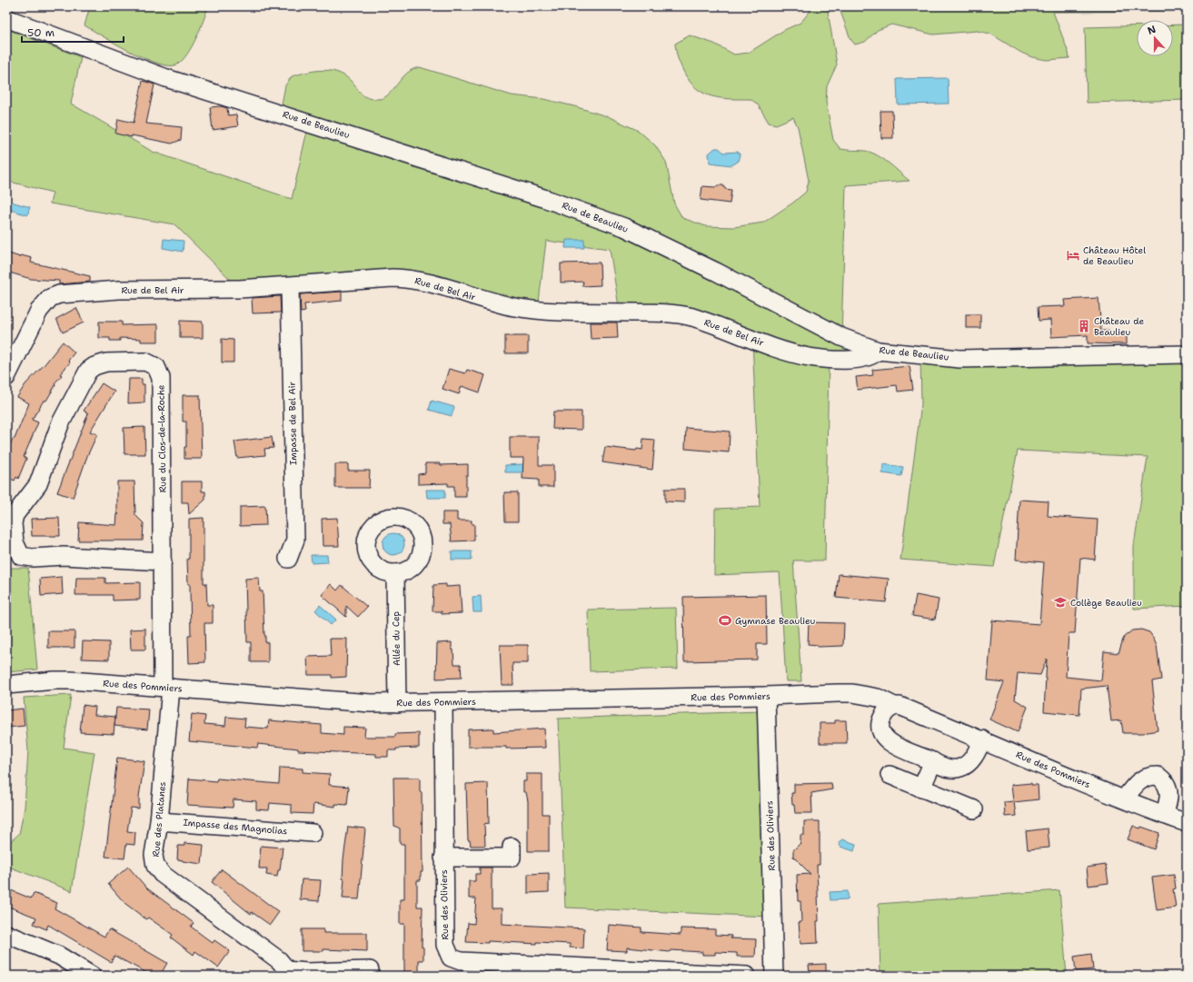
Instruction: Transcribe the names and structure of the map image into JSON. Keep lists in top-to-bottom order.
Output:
{
  "streets": {
    "street": [
      "Rue de Beaulieu",
      "Rue de Bel Air",
      "Impasse de Bel Air",
      "Rue du Clos-de-la-Roche",
      "Allée du Cep",
      "Rue des Pommiers",
      "Rue des Platanes",
      "Impasse des Magnolias",
      "Rue des Oliviers"
    ]
  },
  "crossings": [
    ["Rue de Beaulieu", "Rue de Bel Air"],
    ["Rue de Bel Air", "Impasse de Bel Air"],
    ["Rue du Clos-de-la-Roche", "Rue des Pommiers"],
    ["Rue du Clos-de-la-Roche", "Rue des Platanes"],
    ["Allée du Cep", "Rue des Pommiers"],
    ["Rue des Pommiers", "Rue des Platanes"],
    ["Rue des Pommiers", "Rue des Oliviers"],
    ["Rue des Platanes", "Impasse des Magnolias"]
  ],
  "places": {
    "hotel": ["Château Hôtel de Beaulieu"],
    "building": ["Château de Beaulieu"],
    "school or university": ["Collège Beaulieu"],
    "sports": ["Gymnase Beaulieu"]
  },
  "scale_bar": "50 m",
  "north": "top"
}
